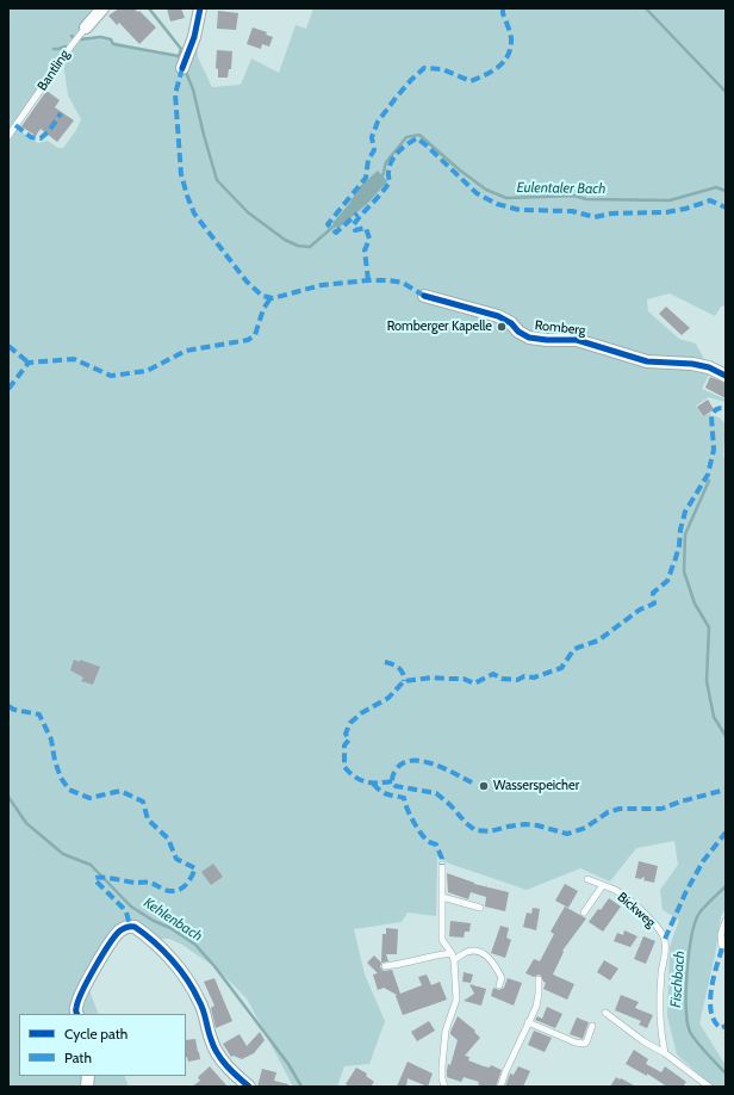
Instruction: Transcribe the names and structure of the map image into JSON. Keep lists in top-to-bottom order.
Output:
{
  "streets": {
    "street": ["Bantling", "Romberg"],
    "lane": ["Bickweg"]
  },
  "water": ["Eulentaler Bach", "Kehlenbach", "Fischbach"],
  "places": ["Romberger Kapelle", "Wasserspeicher"],
  "legend": ["Cycle path", "Path"]
}
